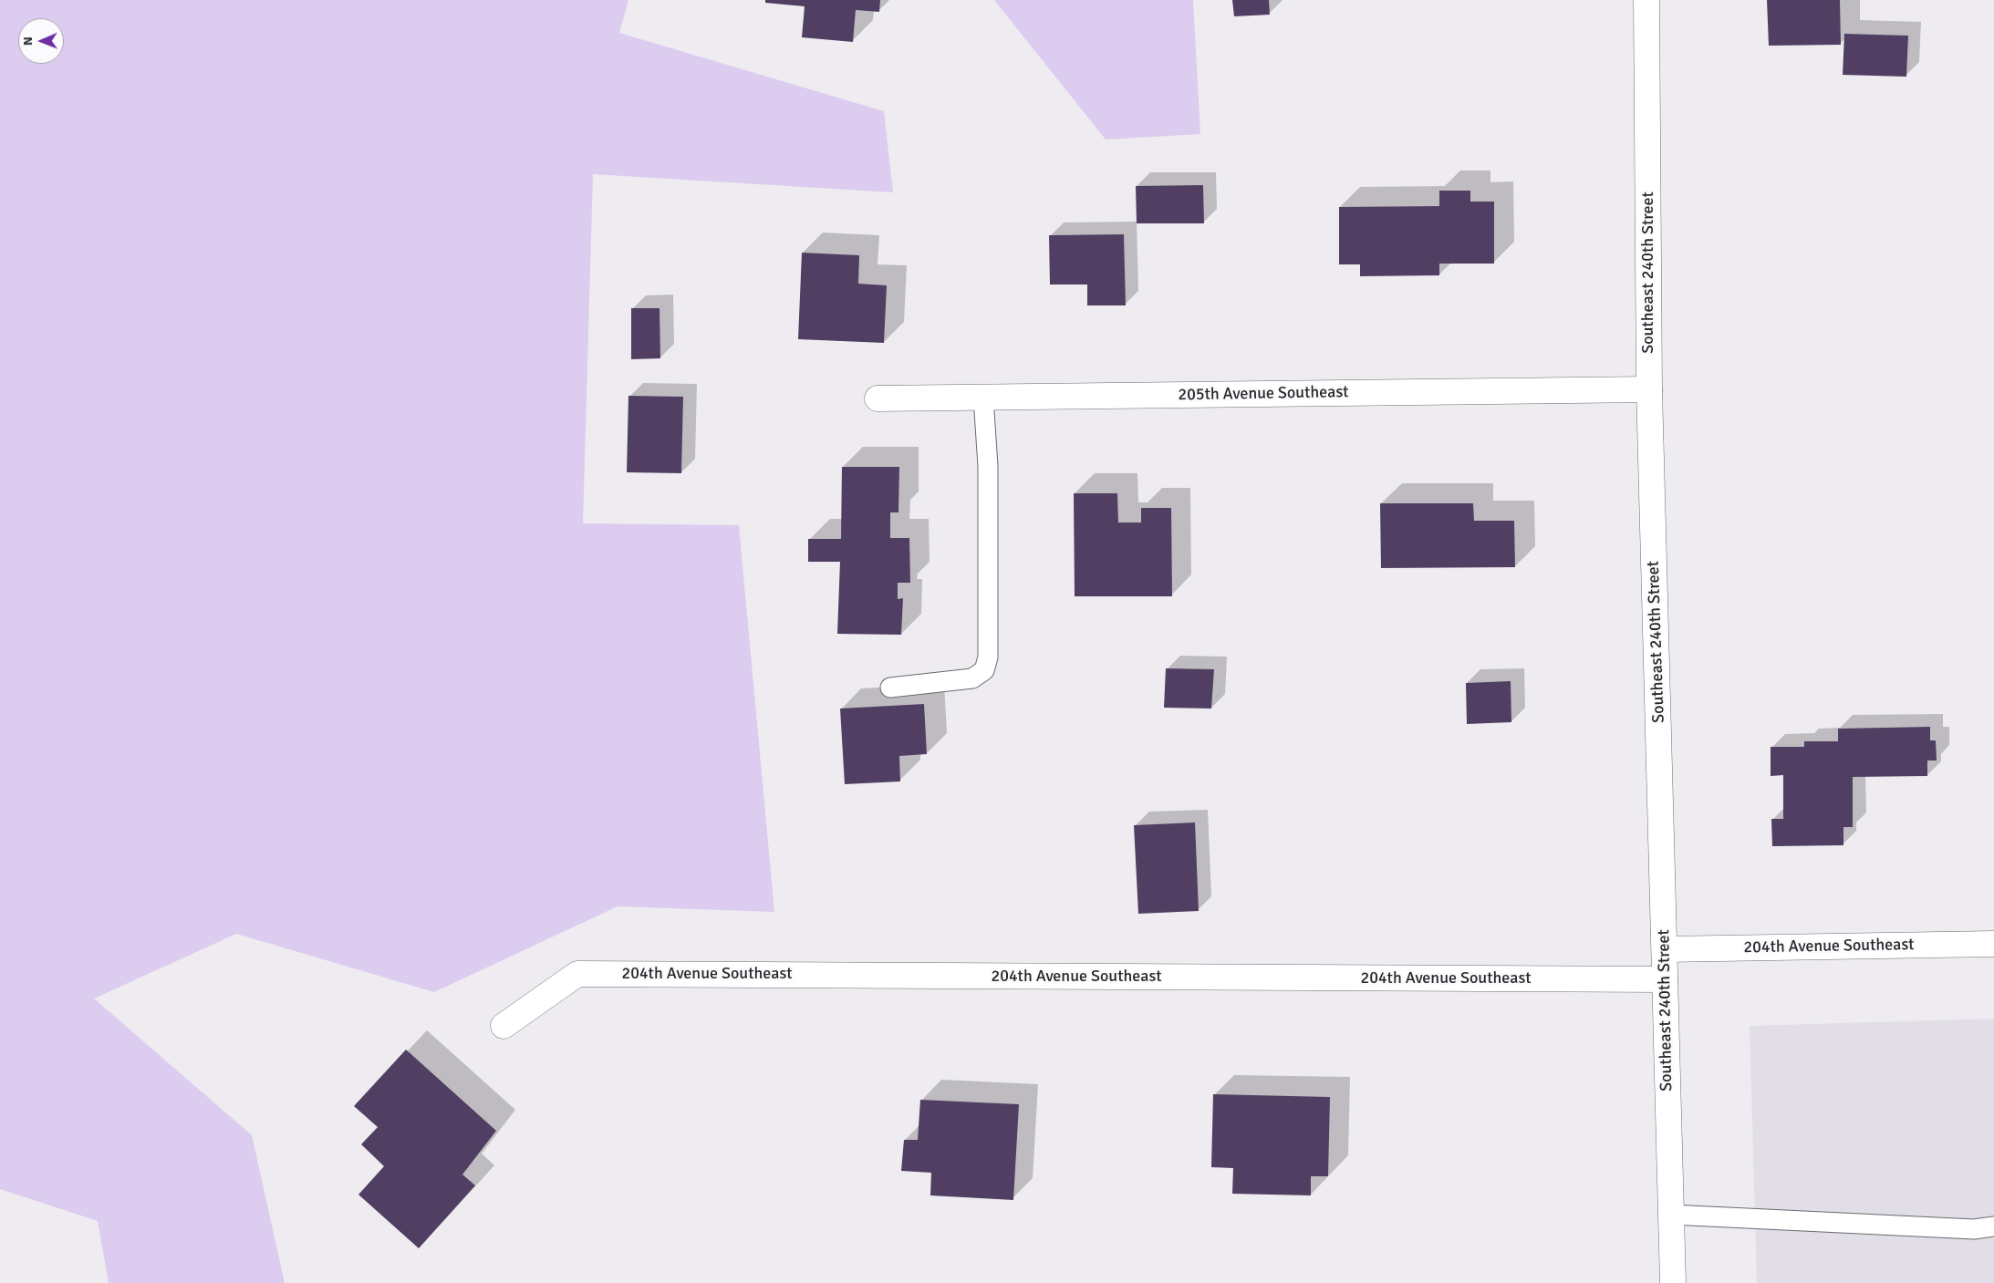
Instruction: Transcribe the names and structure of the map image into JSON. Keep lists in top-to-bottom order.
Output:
{
  "streets": {
    "street": ["Southeast 240th Street", "205th Avenue Southeast", "204th Avenue Southeast"]
  },
  "crossings": [
    ["Southeast 240th Street", "205th Avenue Southeast"],
    ["Southeast 240th Street", "204th Avenue Southeast"]
  ],
  "north": "left"
}
